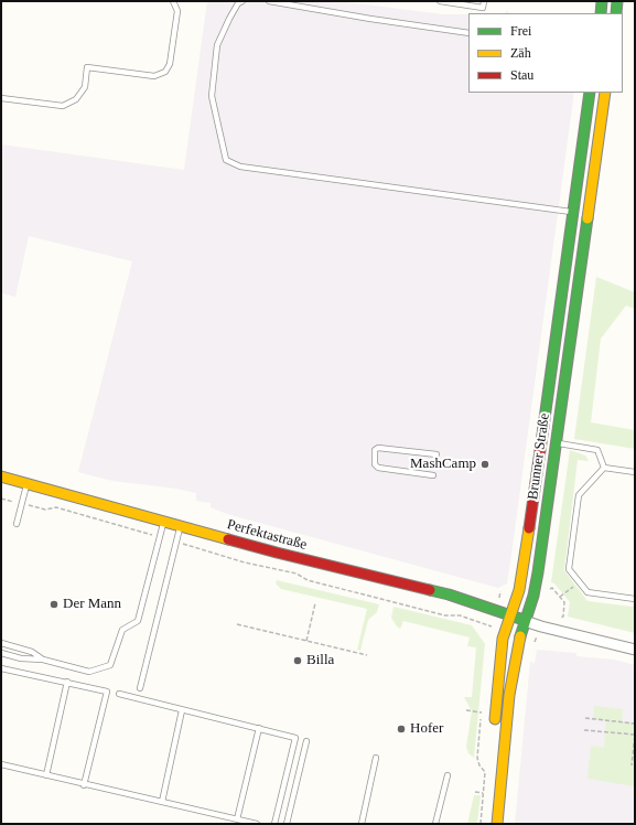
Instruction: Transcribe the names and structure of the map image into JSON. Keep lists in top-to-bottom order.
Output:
{
  "streets": {
    "main road": ["Brunner Straße", "Perfektastraße"]
  },
  "crossings": [
    ["Brunner Straße", "Perfektastraße"]
  ],
  "places": [
    "MashCamp",
    "Der Mann",
    "Billa",
    "Hofer"
  ],
  "legend": ["Frei", "Zäh", "Stau"]
}
